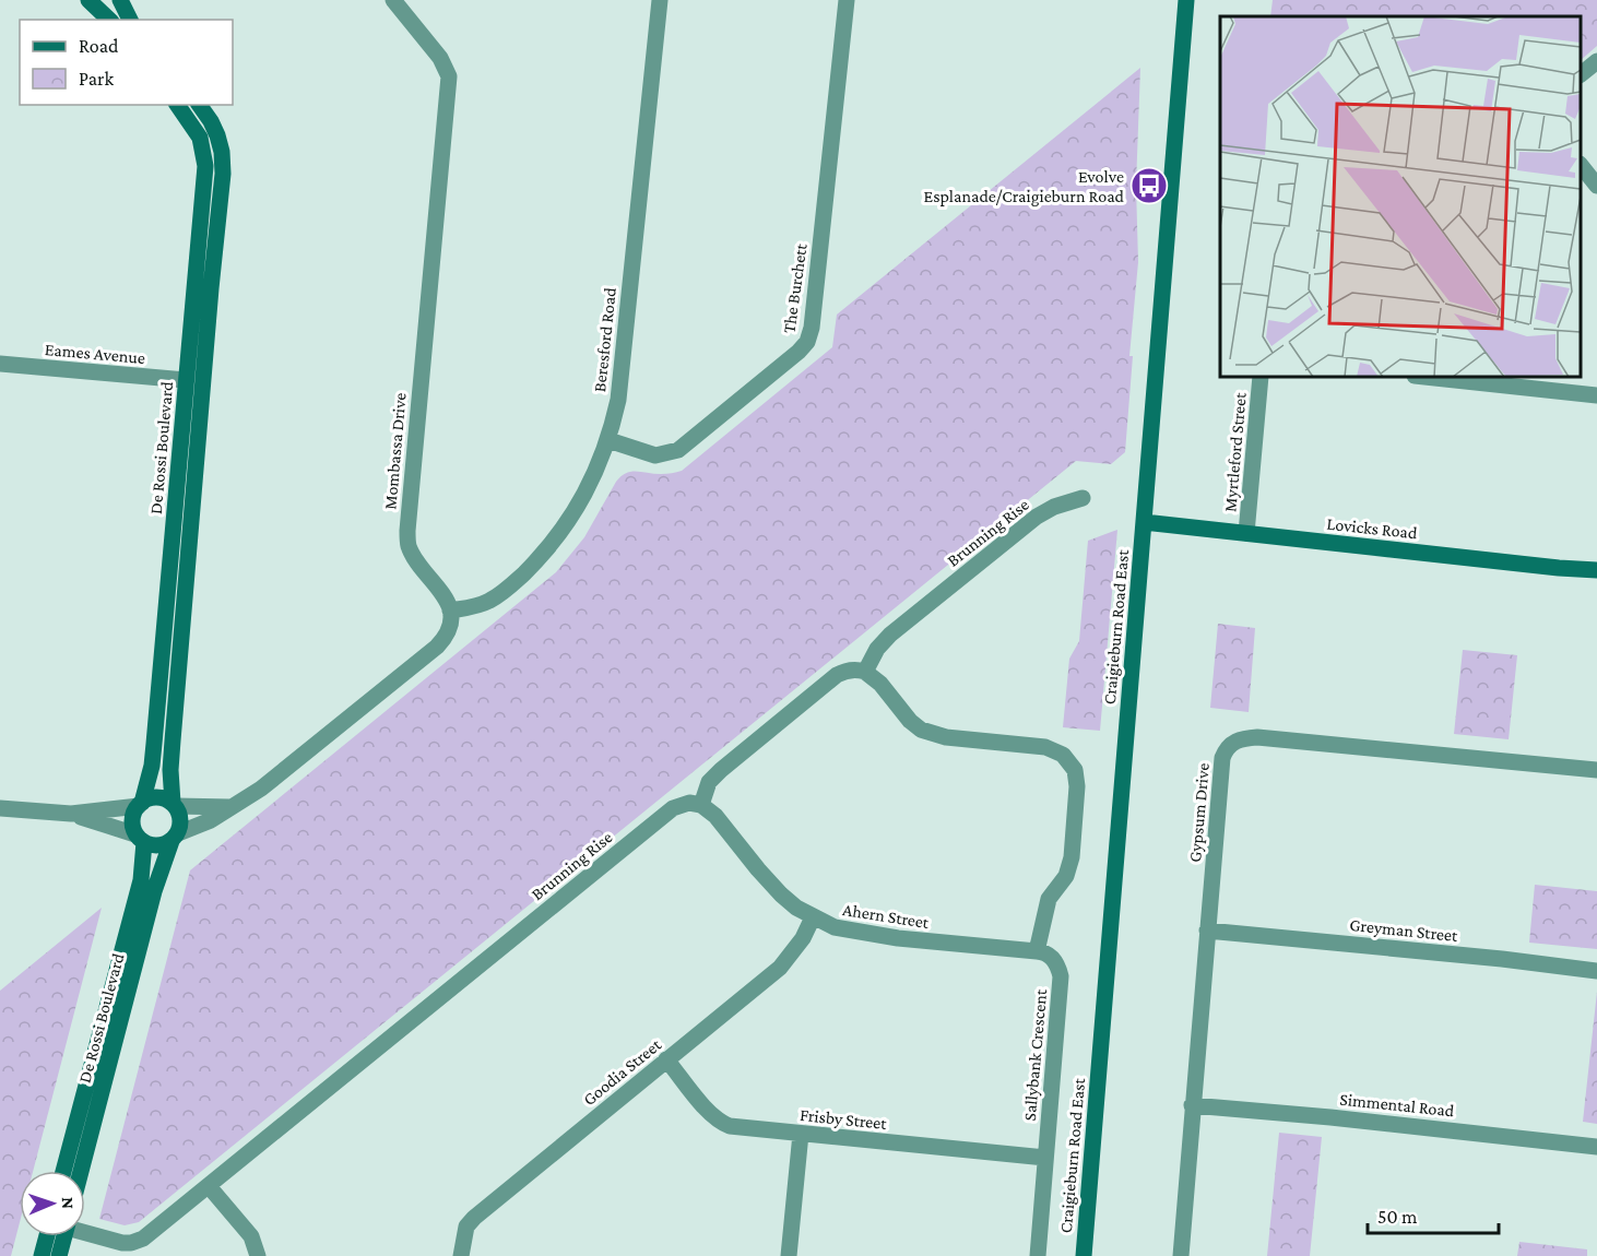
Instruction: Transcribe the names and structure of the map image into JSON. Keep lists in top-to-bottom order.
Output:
{
  "streets": {
    "street": [
      "The Burchett",
      "Beresford Road",
      "Eames Avenue",
      "De Rossi Boulevard",
      "Mombassa Drive",
      "Myrtleford Street",
      "Lovicks Road",
      "Brunning Rise",
      "Craigieburn Road East",
      "Gypsum Drive",
      "Ahern Street",
      "Greyman Street",
      "Sallybank Crescent",
      "Goodia Street",
      "Simmental Road",
      "Frisby Street"
    ]
  },
  "crossings": [
    ["The Burchett", "Beresford Road"],
    ["Beresford Road", "Mombassa Drive"],
    ["Eames Avenue", "De Rossi Boulevard"],
    ["Myrtleford Street", "Lovicks Road"],
    ["Lovicks Road", "Craigieburn Road East"],
    ["Brunning Rise", "Ahern Street"],
    ["Gypsum Drive", "Greyman Street"],
    ["Gypsum Drive", "Simmental Road"],
    ["Ahern Street", "Sallybank Crescent"],
    ["Ahern Street", "Goodia Street"],
    ["Sallybank Crescent", "Frisby Street"],
    ["Goodia Street", "Frisby Street"]
  ],
  "places": {
    "bus stop": ["Evolve Esplanade/Craigieburn Road"]
  },
  "legend": ["Road", "Park"],
  "scale_bar": "50 m",
  "north": "right"
}
